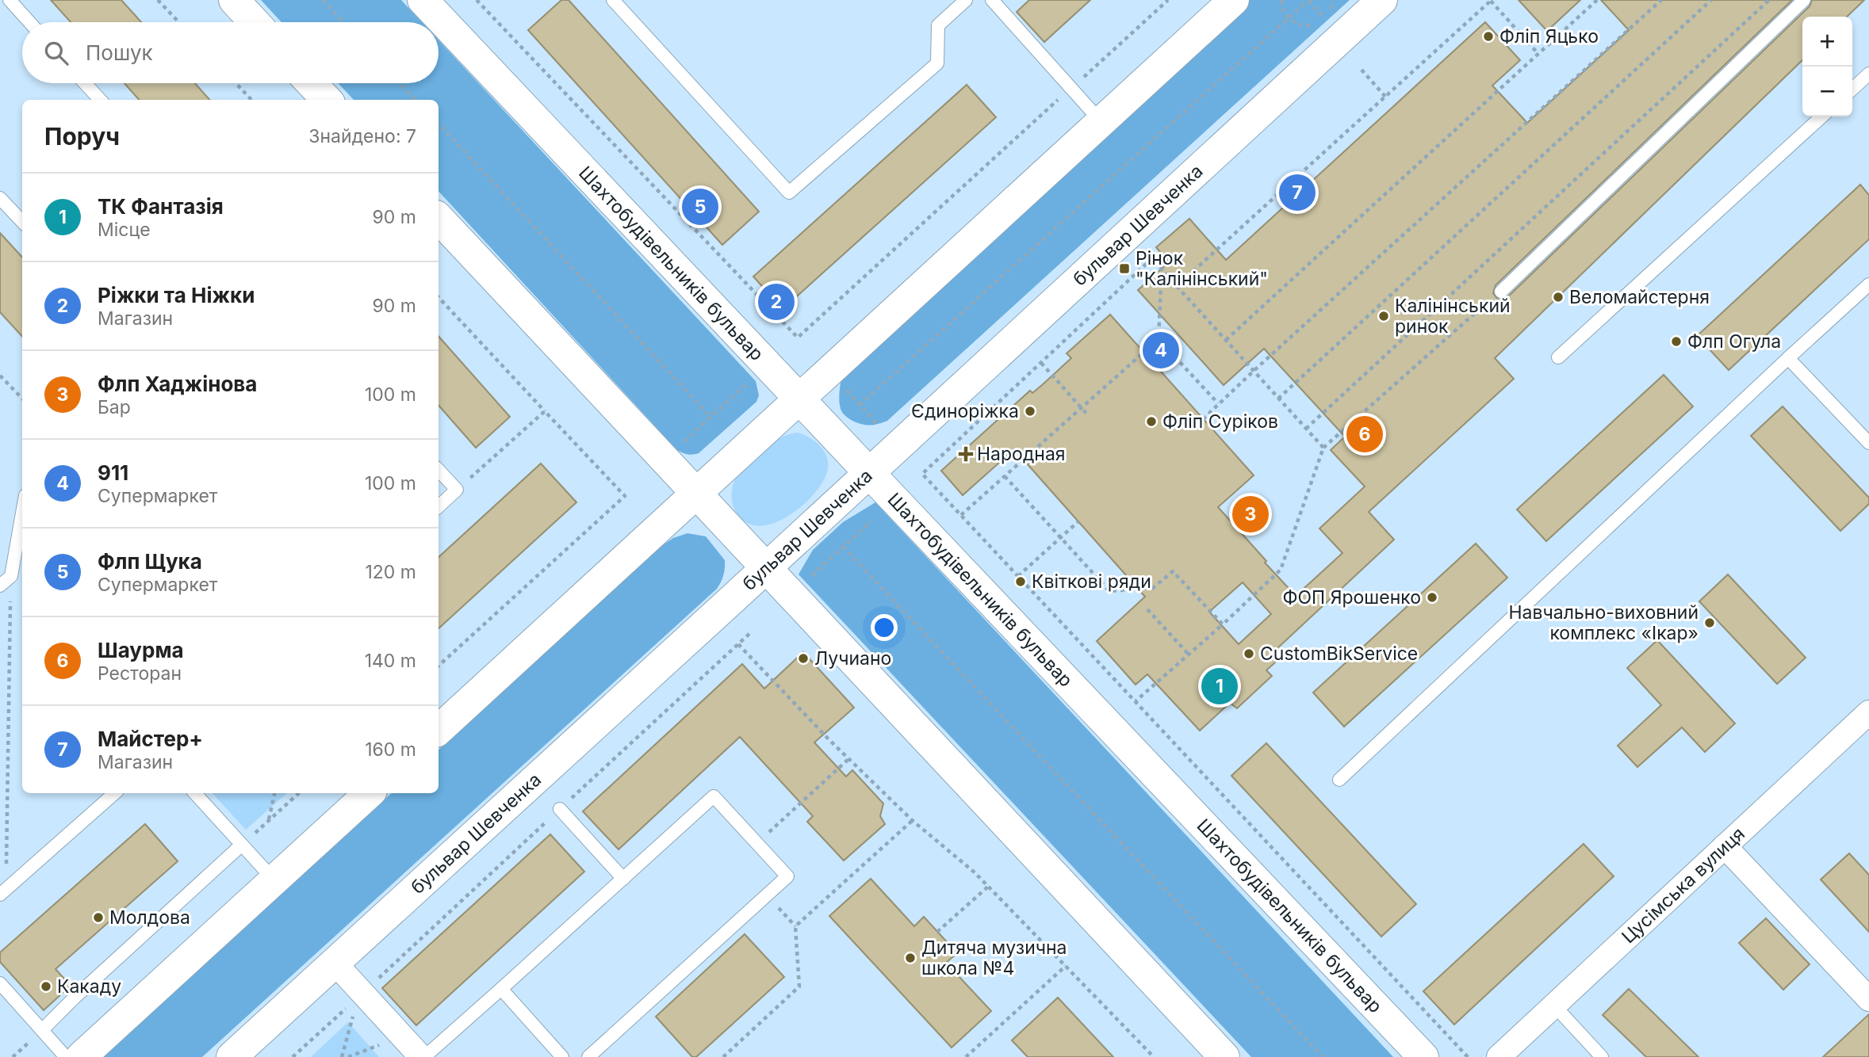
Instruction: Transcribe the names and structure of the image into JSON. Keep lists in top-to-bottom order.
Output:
{
  "streets": {
    "main road": ["бульвар Шевченка", "Шахтобудівельників бульвар"],
    "street": ["Цусімська вулиця"]
  },
  "crossings": [
    ["бульвар Шевченка", "Шахтобудівельників бульвар"]
  ],
  "places": {
    "other": [
      "Фліп Яцько",
      "Веломайстерня",
      "Калінінський ринок",
      "Флп Огула",
      "Єдиноріжка",
      "Фліп Суріков",
      "Квіткові ряди",
      "ФОП Ярошенко",
      "Навчально-виховний комплекс «Ікар»",
      "CustomBikService",
      "Лучиано",
      "Молдова",
      "Дитяча музична школа №4",
      "Какаду"
    ],
    "transit": ["Рінок \"Калінінський\""],
    "health": ["Народная"]
  },
  "page": {
    "map_buttons": ["+", "−"],
    "search": "Пошук",
    "heading": ["Поруч", "Знайдено: 7"],
    "pins": [
      "7",
      "5",
      "2",
      "4",
      "6",
      "3",
      "1"
    ],
    "list": [
      {
        "mark": "1",
        "name": "ТК Фантазія",
        "note": "Місце",
        "value": "90 m"
      },
      {
        "mark": "2",
        "name": "Ріжки та Ніжки",
        "note": "Магазин",
        "value": "90 m"
      },
      {
        "mark": "3",
        "name": "Флп Хаджінова",
        "note": "Бар",
        "value": "100 m"
      },
      {
        "mark": "4",
        "name": "911",
        "note": "Супермаркет",
        "value": "100 m"
      },
      {
        "mark": "5",
        "name": "Флп Щука",
        "note": "Супермаркет",
        "value": "120 m"
      },
      {
        "mark": "6",
        "name": "Шаурма",
        "note": "Ресторан",
        "value": "140 m"
      },
      {
        "mark": "7",
        "name": "Майстер+",
        "note": "Магазин",
        "value": "160 m"
      }
    ]
  }
}
